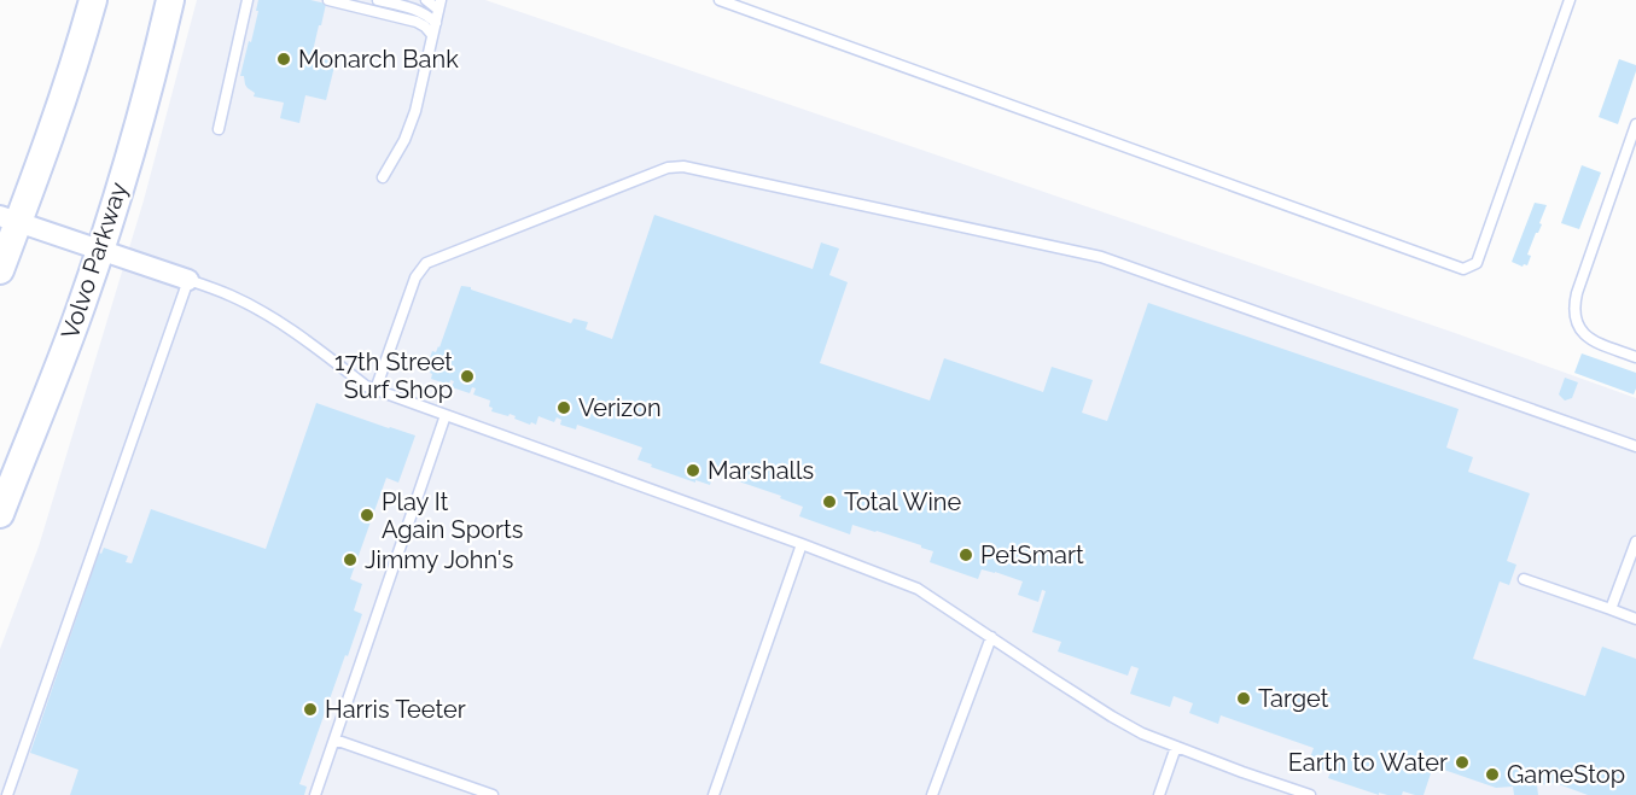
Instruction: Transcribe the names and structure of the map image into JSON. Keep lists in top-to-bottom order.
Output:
{
  "streets": {
    "main road": ["Volvo Parkway"]
  },
  "places": [
    "Monarch Bank",
    "17th Street Surf Shop",
    "Verizon",
    "Marshalls",
    "Total Wine",
    "Play It Again Sports",
    "PetSmart",
    "Jimmy John's",
    "Target",
    "Harris Teeter",
    "Earth to Water",
    "GameStop"
  ]
}
